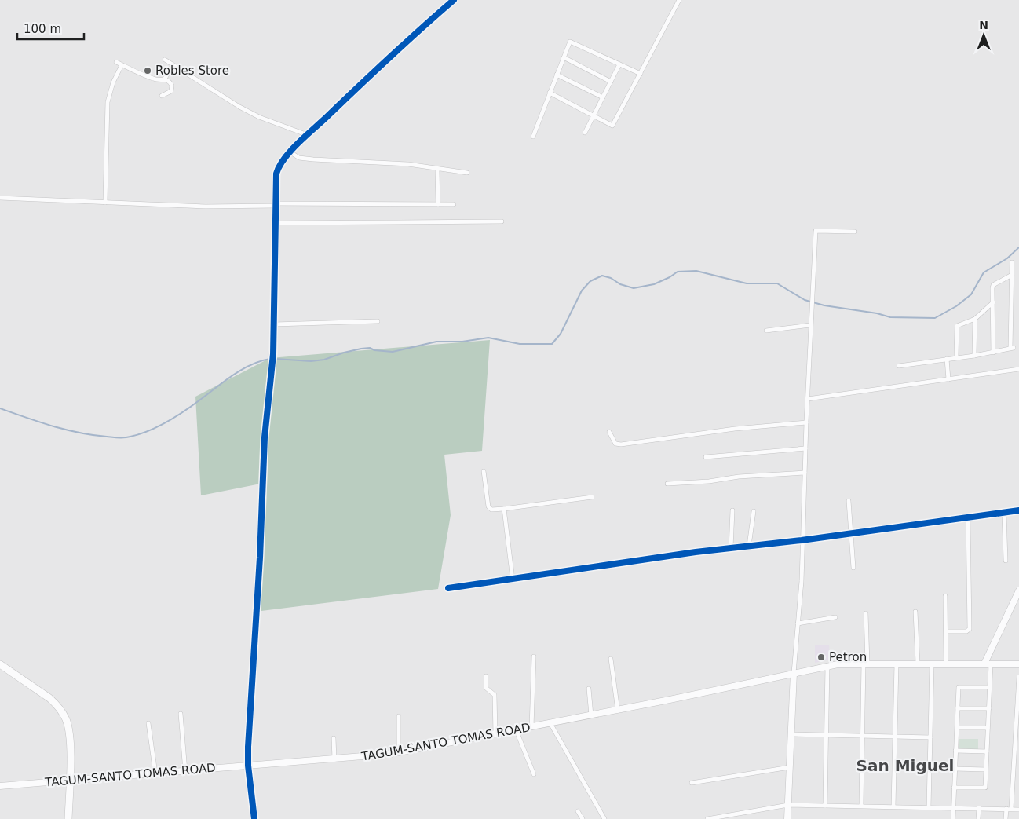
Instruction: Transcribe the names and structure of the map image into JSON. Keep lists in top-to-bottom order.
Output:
{
  "streets": {
    "main road": ["TAGUM-SANTO TOMAS ROAD"]
  },
  "districts": ["San Miguel"],
  "places": ["Robles Store", "Petron"],
  "scale_bar": "100 m",
  "north": "top"
}
